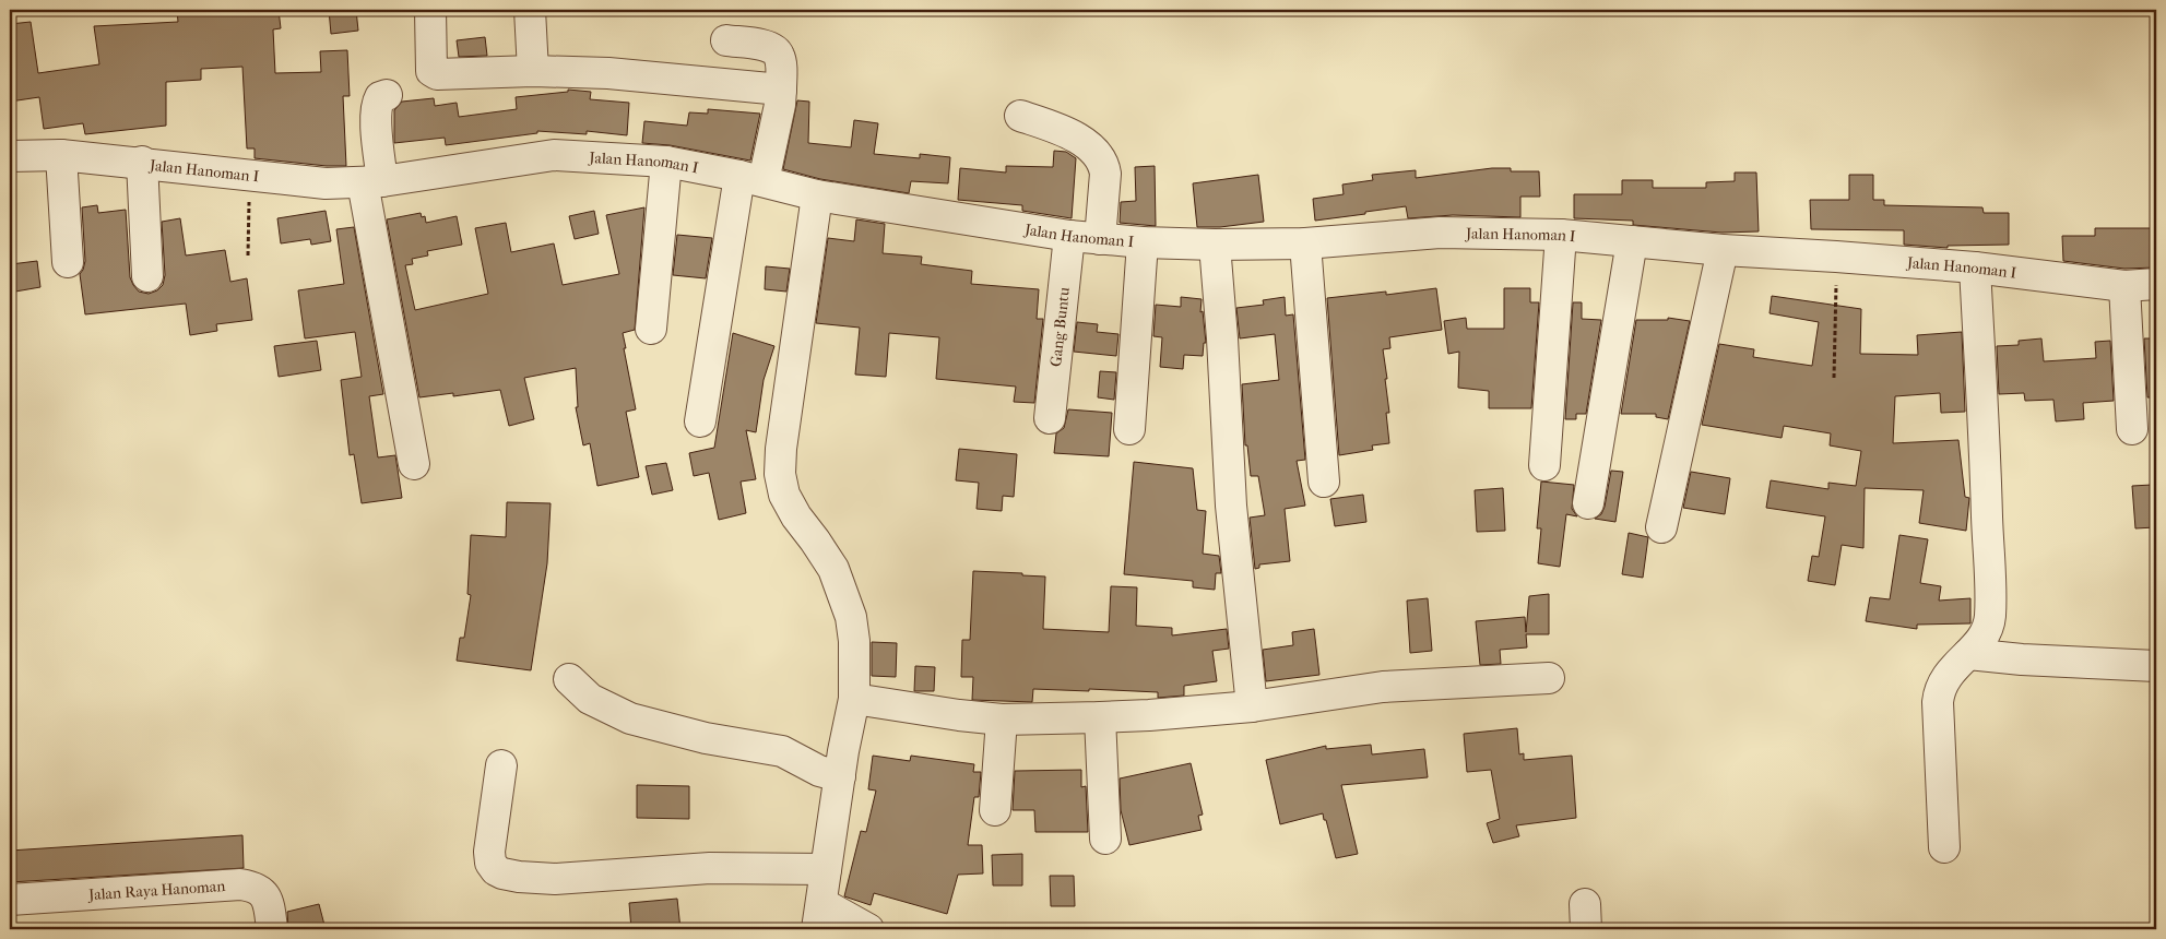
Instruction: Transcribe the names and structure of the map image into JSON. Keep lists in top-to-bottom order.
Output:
{
  "streets": {
    "street": ["Jalan Hanoman I", "Gang Buntu", "Jalan Raya Hanoman"]
  },
  "crossings": [
    ["Jalan Hanoman I", "Gang Buntu"]
  ]
}
